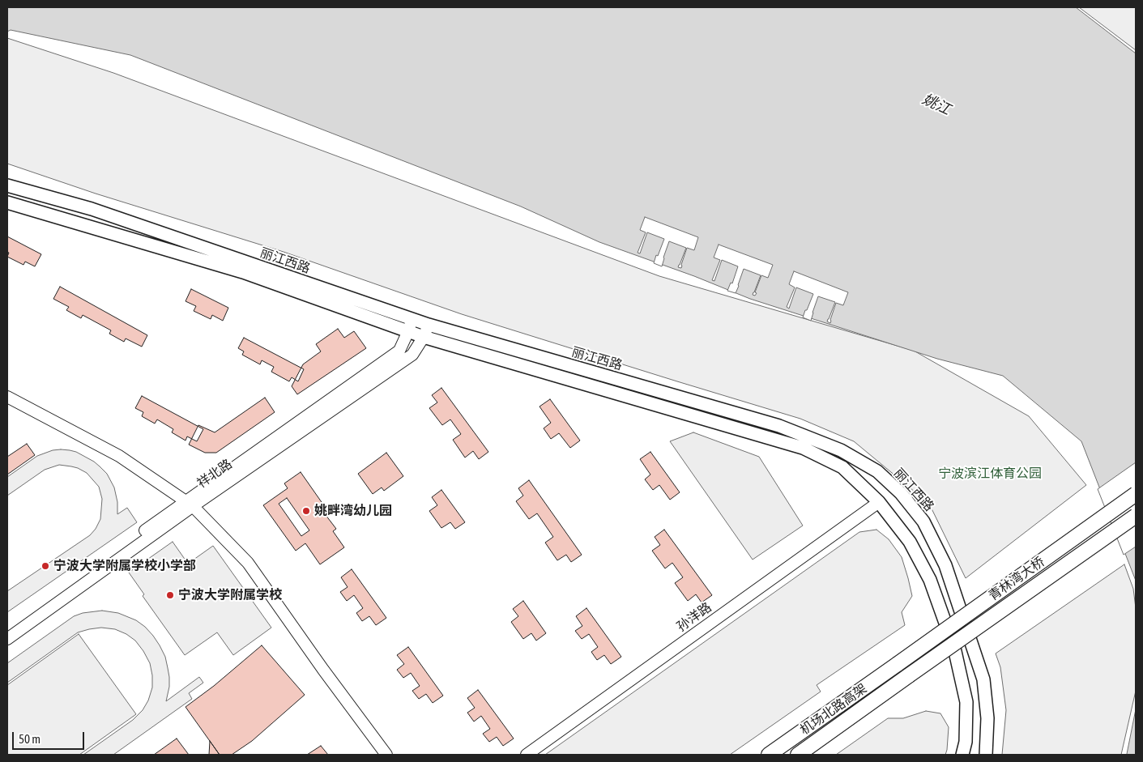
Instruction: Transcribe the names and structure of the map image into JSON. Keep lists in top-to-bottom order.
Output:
{
  "streets": {
    "highway": ["青林湾大桥", "机场北路高架"],
    "main road": ["丽江西路"],
    "street": ["祥北路", "孙洋路"]
  },
  "crossings": [
    ["丽江西路", "祥北路"],
    ["丽江西路", "孙洋路"],
    ["青林湾大桥", "机场北路高架"]
  ],
  "water": ["姚江"],
  "parks": ["宁波滨江体育公园"],
  "places": ["姚畔湾幼儿园", "宁波大学附属学校小学部", "宁波大学附属学校"],
  "scale_bar": "50 m"
}
